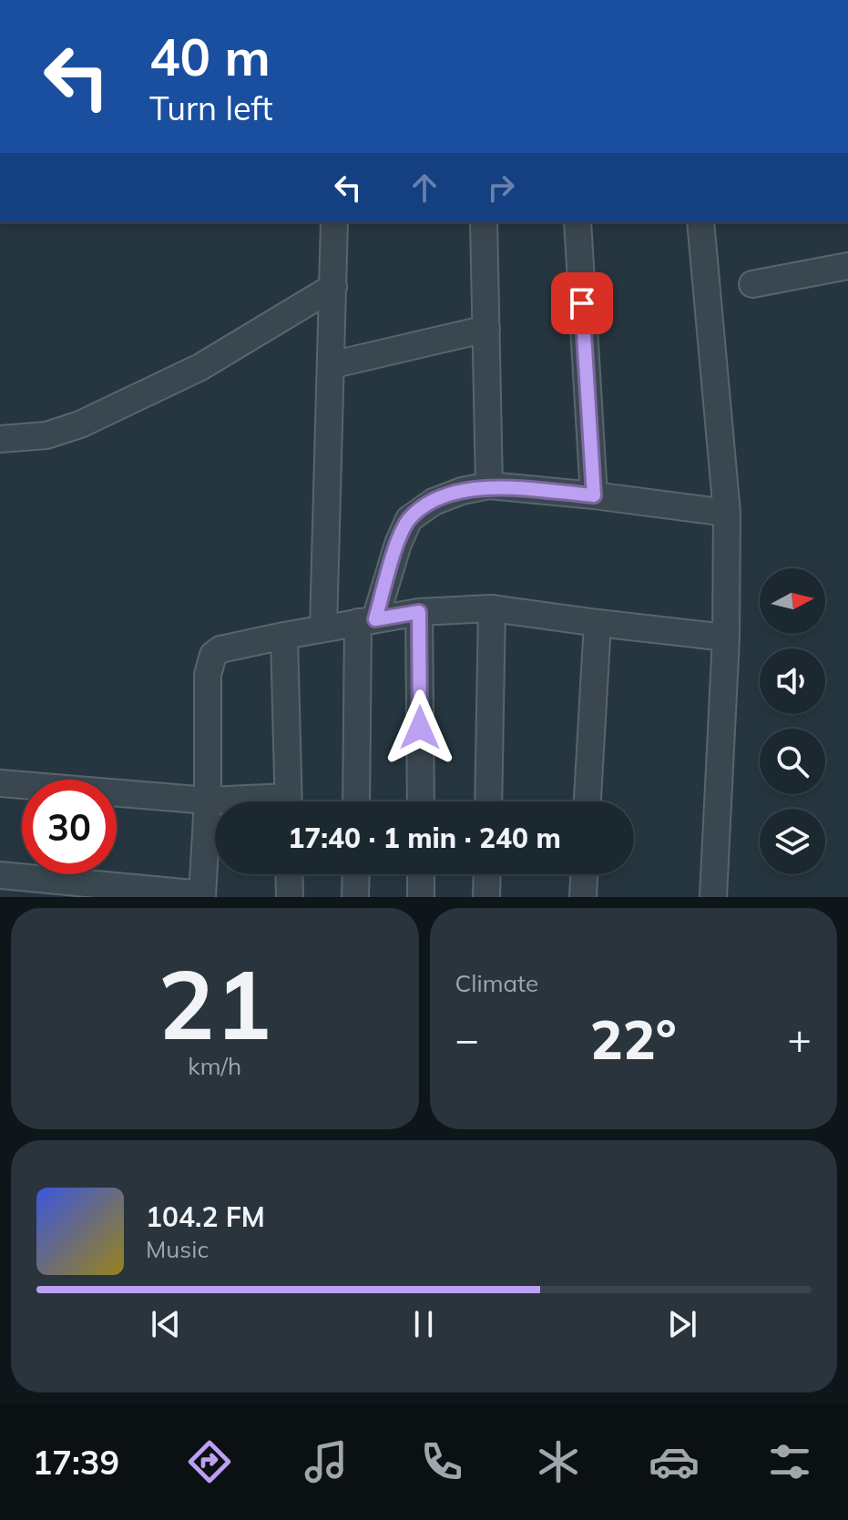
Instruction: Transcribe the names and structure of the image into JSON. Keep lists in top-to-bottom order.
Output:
{
  "north": "right",
  "page": {
    "turn": ["40 m", "Turn left"],
    "limit": "30",
    "trip": "17:40 · 1 min · 240 m",
    "tile": [
      ["21", "km/h"],
      "Climate"
    ],
    "heat": ["−", "22°", "+"],
    "song": ["104.2 FM", "Music"],
    "tabs": "17:39"
  }
}
